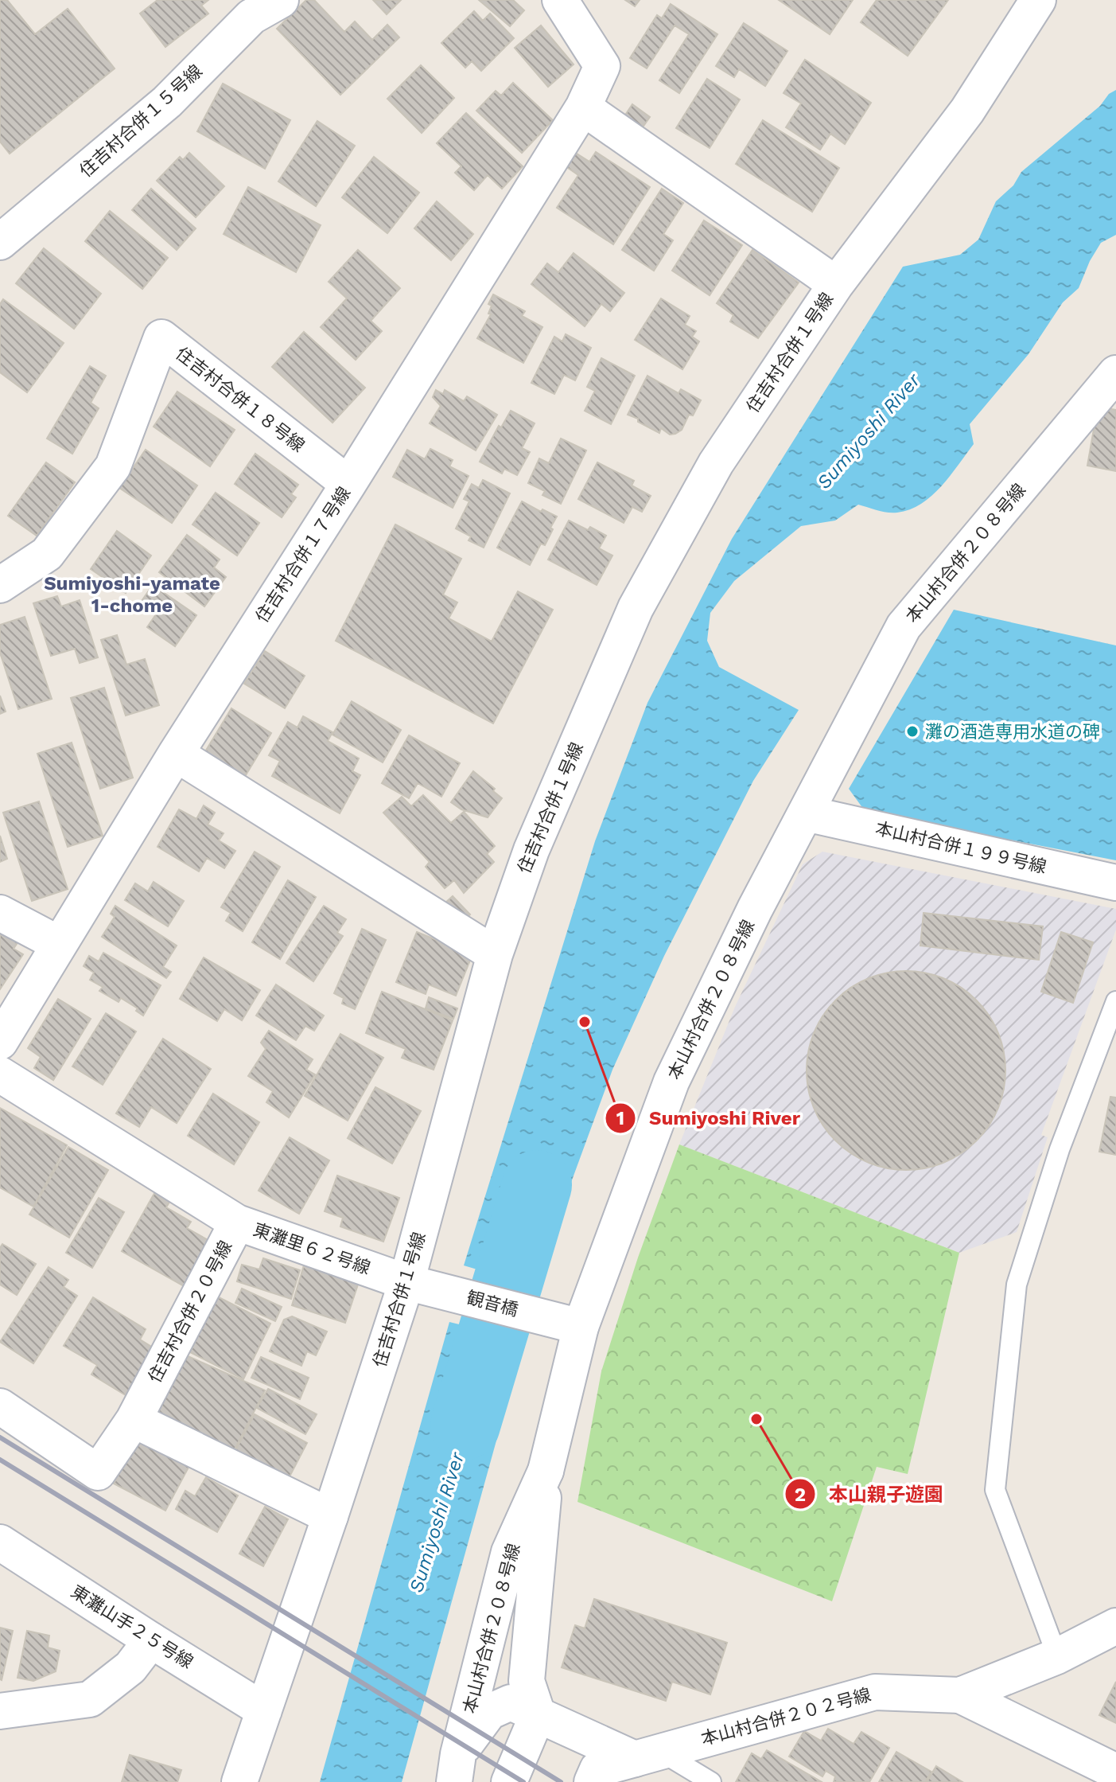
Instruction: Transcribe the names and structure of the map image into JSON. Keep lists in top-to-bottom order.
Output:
{
  "streets": {
    "street": [
      "住吉村合併１５号線",
      "住吉村合併１号線",
      "住吉村合併１８号線",
      "本山村合併２０８号線",
      "住吉村合併１７号線",
      "本山村合併１９９号線",
      "東灘里６２号線",
      "観音橋",
      "住吉村合併２０号線",
      "東灘山手２５号線",
      "本山村合併２０２号線"
    ]
  },
  "crossings": [
    ["住吉村合併１号線", "東灘里６２号線"],
    ["住吉村合併１号線", "観音橋"],
    ["住吉村合併１号線", "東灘山手２５号線"],
    ["住吉村合併１８号線", "住吉村合併１７号線"],
    ["本山村合併２０８号線", "本山村合併１９９号線"],
    ["本山村合併２０８号線", "観音橋"],
    ["東灘里６２号線", "観音橋"],
    ["東灘里６２号線", "住吉村合併２０号線"]
  ],
  "districts": ["Sumiyoshi-yamate 1-chome"],
  "water": ["Sumiyoshi River"],
  "places": ["灘の酒造専用水道の碑", "Sumiyoshi River", "本山親子遊園"]
}
